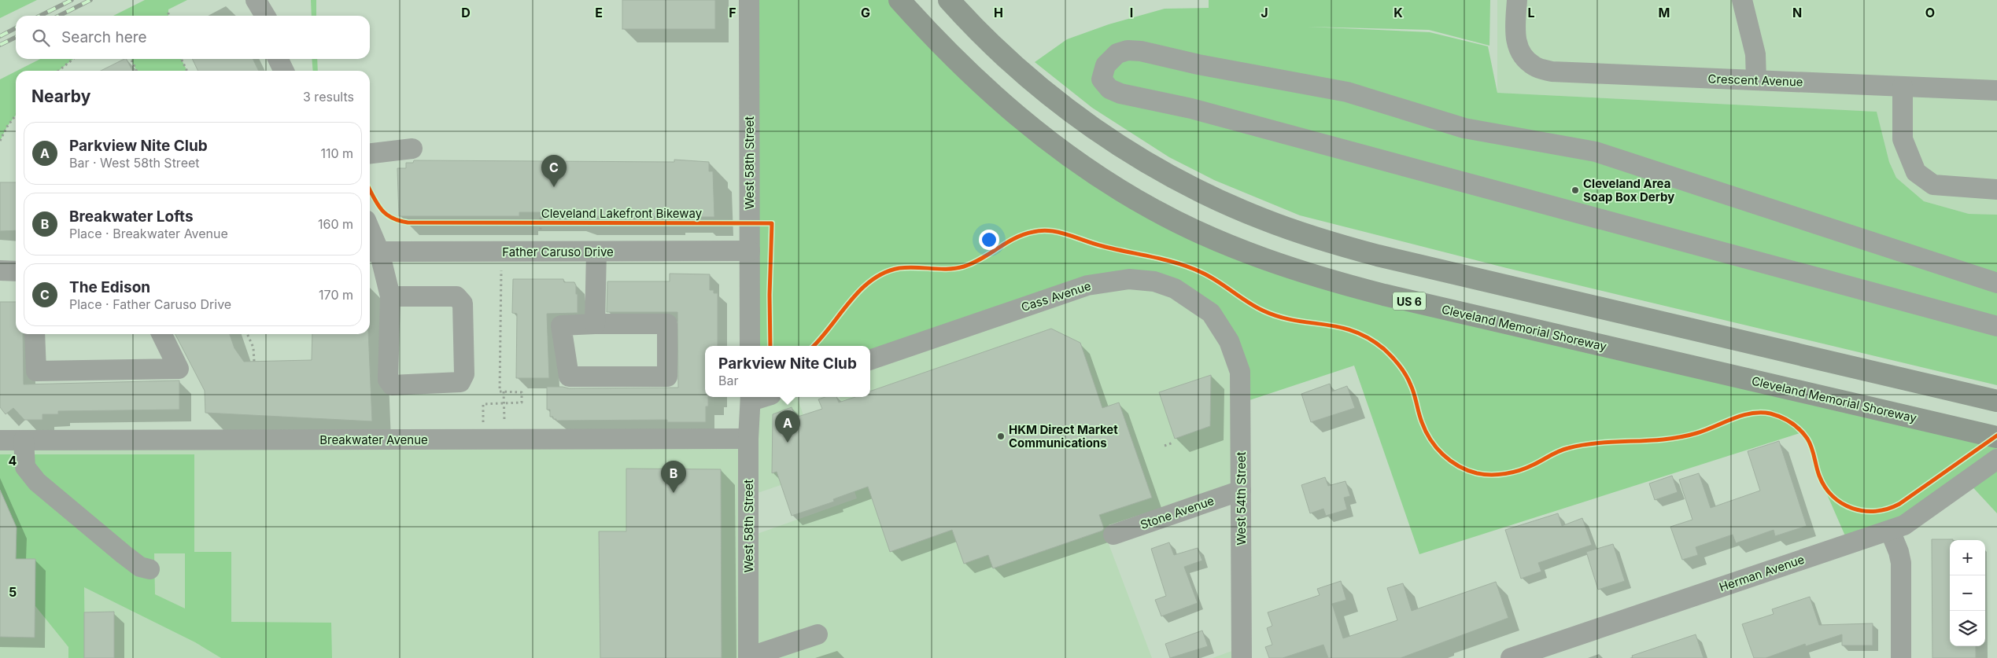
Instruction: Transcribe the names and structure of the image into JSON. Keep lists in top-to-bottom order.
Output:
{
  "streets": {
    "highway": ["US 6", "Cleveland Memorial Shoreway"],
    "street": [
      "Crescent Avenue",
      "West 58th Street",
      "Father Caruso Drive",
      "Cass Avenue",
      "Breakwater Avenue",
      "West 54th Street",
      "Stone Avenue",
      "Herman Avenue"
    ],
    "cycle path": ["Cleveland Lakefront Bikeway"]
  },
  "crossings": [
    ["West 58th Street", "Father Caruso Drive"],
    ["West 58th Street", "Breakwater Avenue"],
    ["Cass Avenue", "West 54th Street"],
    ["West 54th Street", "Stone Avenue"]
  ],
  "places": ["Cleveland Area Soap Box Derby", "HKM Direct Market Communications"],
  "page": {
    "search": "Search here",
    "heading": ["Nearby", "3 results"],
    "list": [
      {
        "mark": "A",
        "name": "Parkview Nite Club",
        "note": "Bar · West 58th Street",
        "value": "110 m"
      },
      {
        "mark": "B",
        "name": "Breakwater Lofts",
        "note": "Place · Breakwater Avenue",
        "value": "160 m"
      },
      {
        "mark": "C",
        "name": "The Edison",
        "note": "Place · Father Caruso Drive",
        "value": "170 m"
      }
    ],
    "pins": ["C", "A", "B"],
    "popup": ["Parkview Nite Club", "Bar"],
    "map_buttons": ["+", "−"]
  },
  "grid": {
    "columns": [
      "D",
      "E",
      "F",
      "G",
      "H",
      "I",
      "J",
      "K",
      "L",
      "M",
      "N",
      "O"
    ],
    "rows": ["4", "5"]
  }
}
